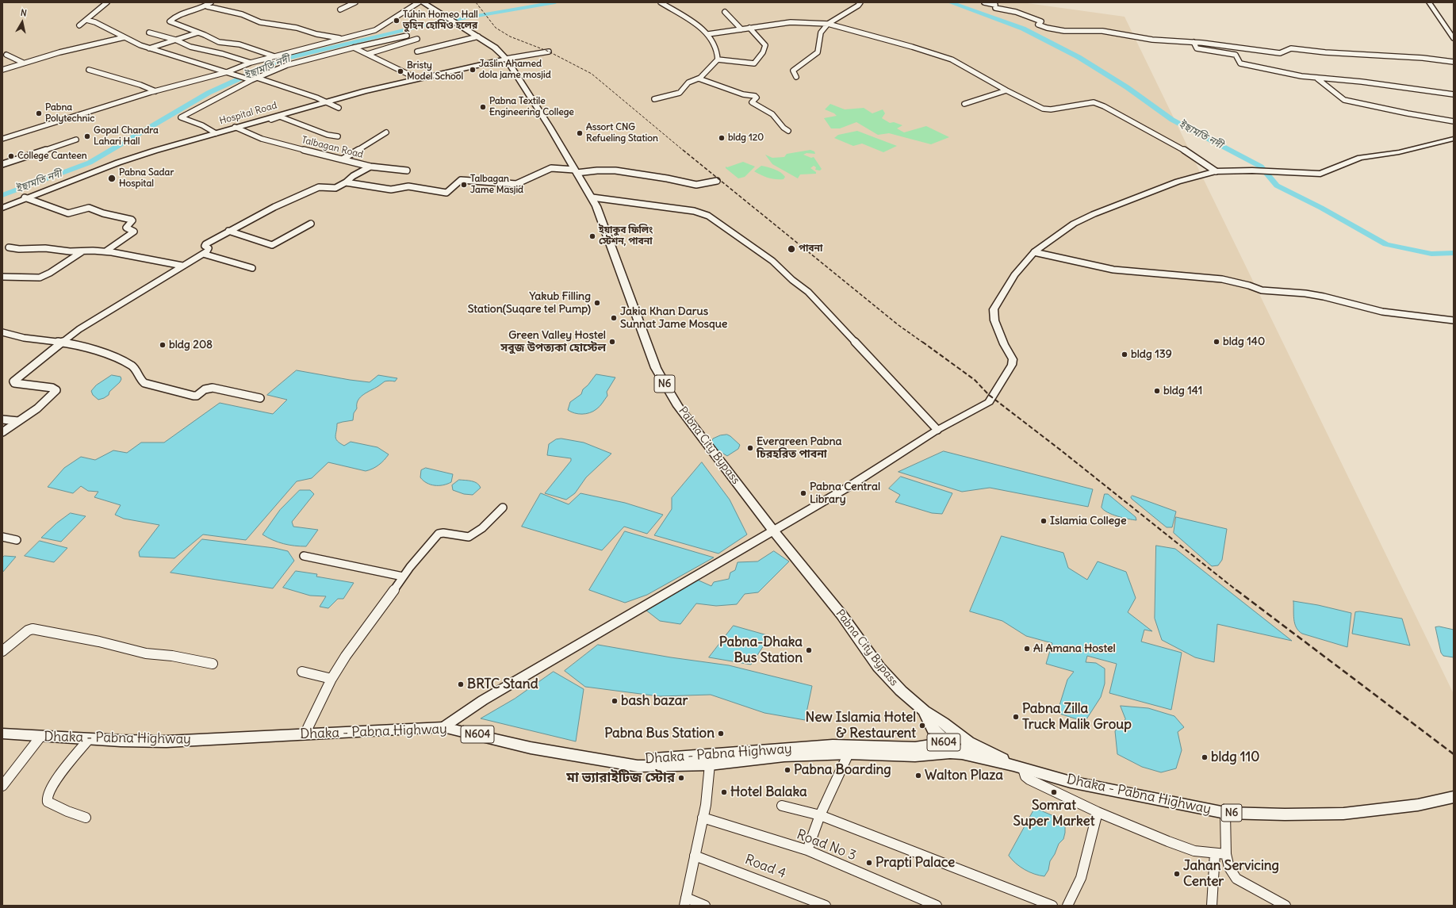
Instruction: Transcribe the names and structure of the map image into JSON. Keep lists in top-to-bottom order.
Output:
{
  "streets": {
    "highway": [
      "N6",
      "Pabna City Bypass",
      "Dhaka - Pabna Highway",
      "N604"
    ],
    "main road": ["Hospital Road"],
    "street": ["Talbagan Road", "Road No 3", "Road 4"]
  },
  "crossings": [
    ["Hospital Road", "Talbagan Road"],
    ["Hospital Road", "Pabna City Bypass"],
    ["Pabna City Bypass", "Dhaka - Pabna Highway"]
  ],
  "water": ["ইছামতি নদী"],
  "places": [
    "Tuhin Homeo Hall তুহিন হোমিও হলের",
    "Jaslin Ahamed dola jame mosjid",
    "Bristy Model School",
    "Pabna Textile Engineering College",
    "Pabna Polytechnic",
    "Assort CNG Refueling Station",
    "Gopal Chandra Lahari Hall",
    "bldg 120",
    "College Canteen",
    "Pabna Sadar Hospital",
    "Talbagan Jame Masjid",
    "ইয়াকুব ফিলিং স্টেশন, পাবনা",
    "পাবনা",
    "Yakub Filling Station(Suqare tel Pump)",
    "Jakia Khan Darus Sunnat Jame Mosque",
    "Green Valley Hostel সবুজ উপত্যকা হোস্টেল",
    "bldg 140",
    "bldg 208",
    "bldg 139",
    "bldg 141",
    "Evergreen Pabna চিরহরিত পাবনা",
    "Pabna Central Library",
    "Islamia College",
    "Al Amana Hostel",
    "Pabna-Dhaka Bus Station",
    "BRTC Stand",
    "bash bazar",
    "Pabna Zilla Truck Malik Group",
    "New Islamia Hotel & Restaurent",
    "Pabna Bus Station",
    "bldg 110",
    "Pabna Boarding",
    "Walton Plaza",
    "মা ভ‍্যারাইটিজ স্টোর",
    "Hotel Balaka",
    "Somrat Super Market",
    "Prapti Palace",
    "Jahan Servicing Center"
  ],
  "north": "top"
}
